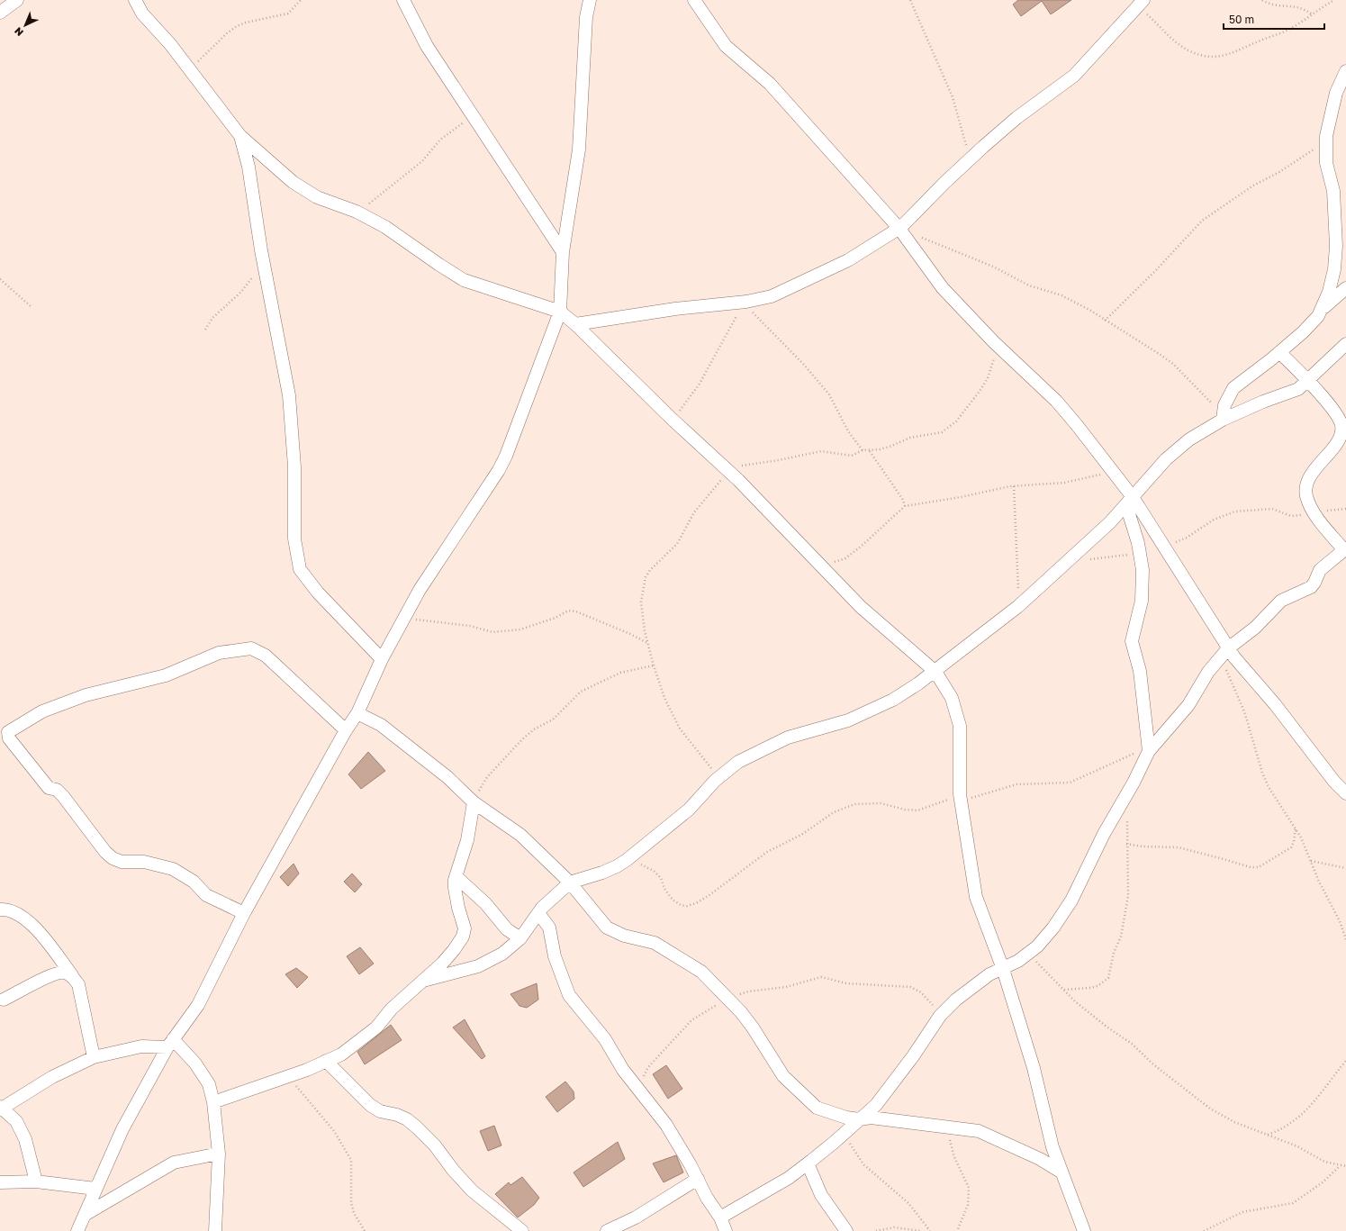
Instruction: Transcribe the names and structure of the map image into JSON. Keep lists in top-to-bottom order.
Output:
{
  "scale_bar": "50 m",
  "north": "bottom left"
}
